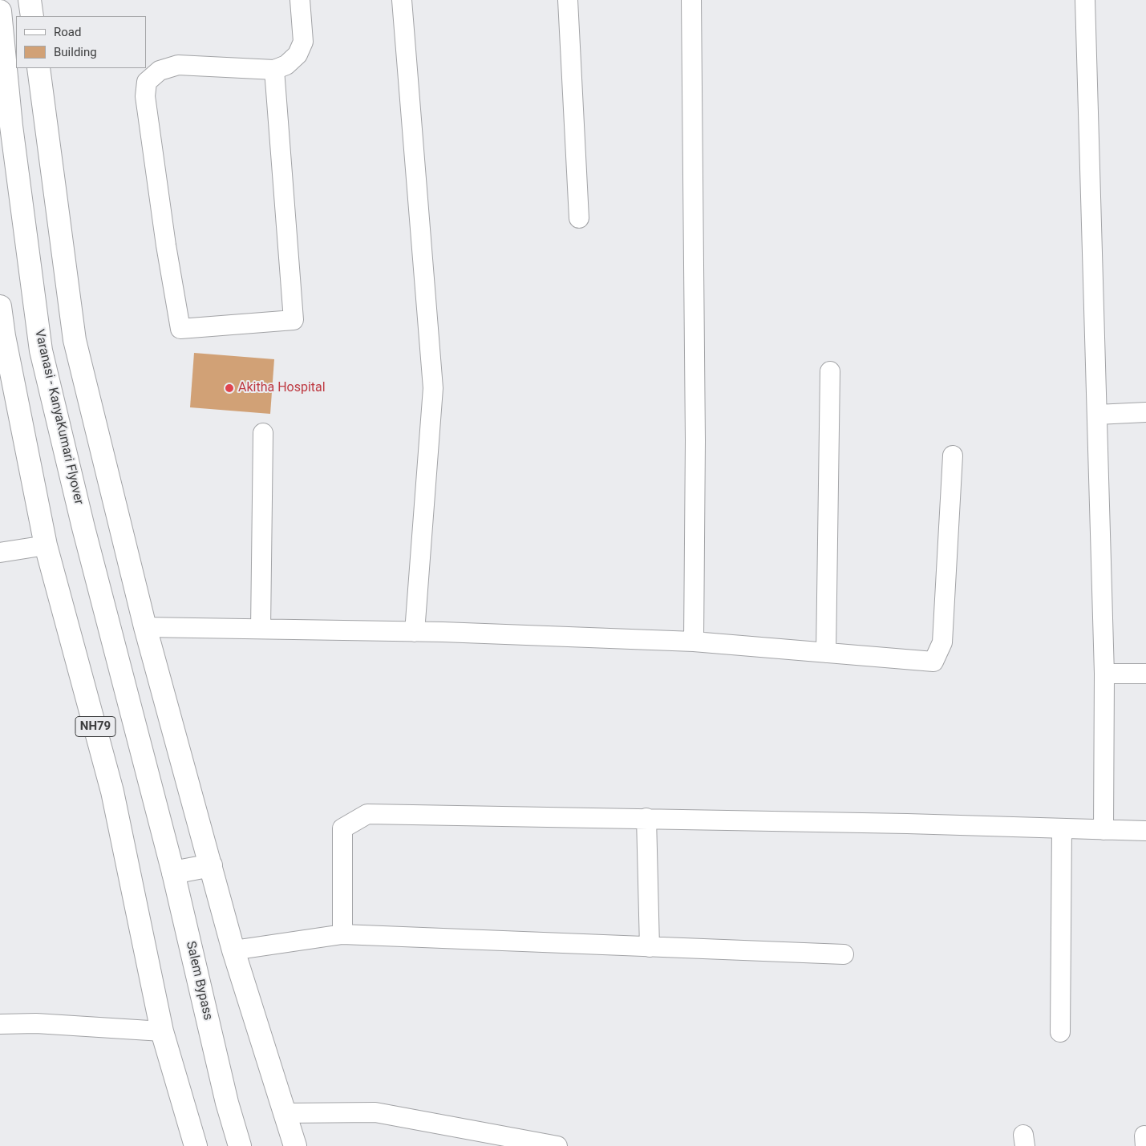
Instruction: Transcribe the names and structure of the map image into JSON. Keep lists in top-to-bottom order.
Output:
{
  "streets": {
    "main road": ["Varanasi - KanyaKumari Flyover", "NH79", "Salem Bypass"]
  },
  "crossings": [
    ["Varanasi - KanyaKumari Flyover", "Salem Bypass"]
  ],
  "places": ["Akitha Hospital"],
  "legend": ["Road", "Building"]
}
